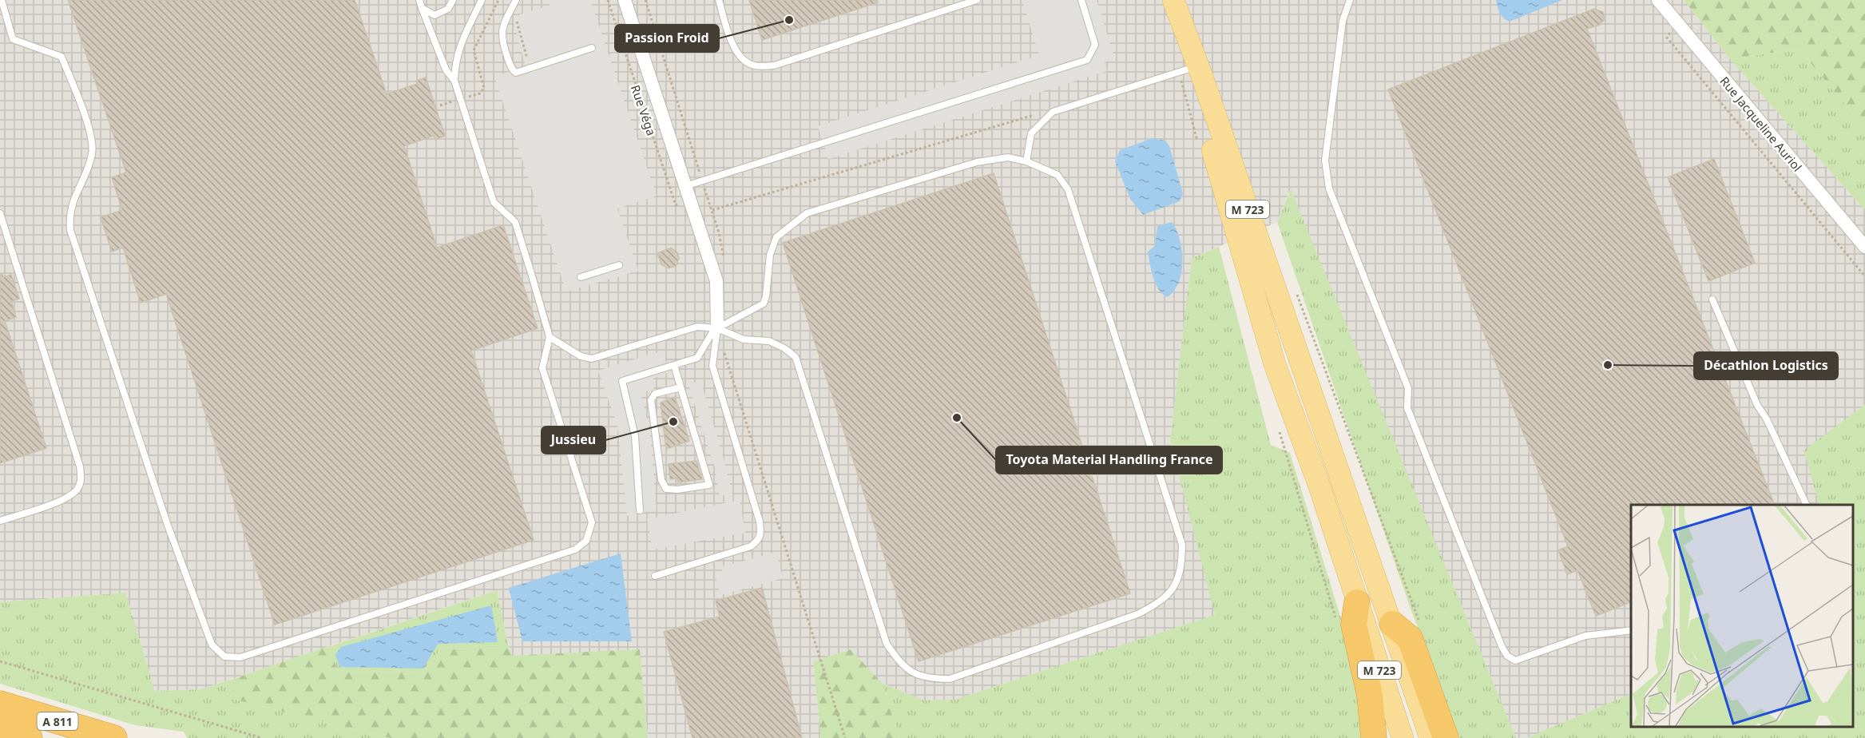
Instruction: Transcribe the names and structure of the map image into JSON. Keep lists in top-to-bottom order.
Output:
{
  "streets": {
    "highway": ["A 811"],
    "main road": ["M 723"],
    "street": ["Rue Véga", "Rue Jacqueline Auriol"]
  },
  "places": [
    "Passion Froid",
    "Décathlon Logistics",
    "Toyota Material Handling France",
    "Jussieu"
  ]
}
